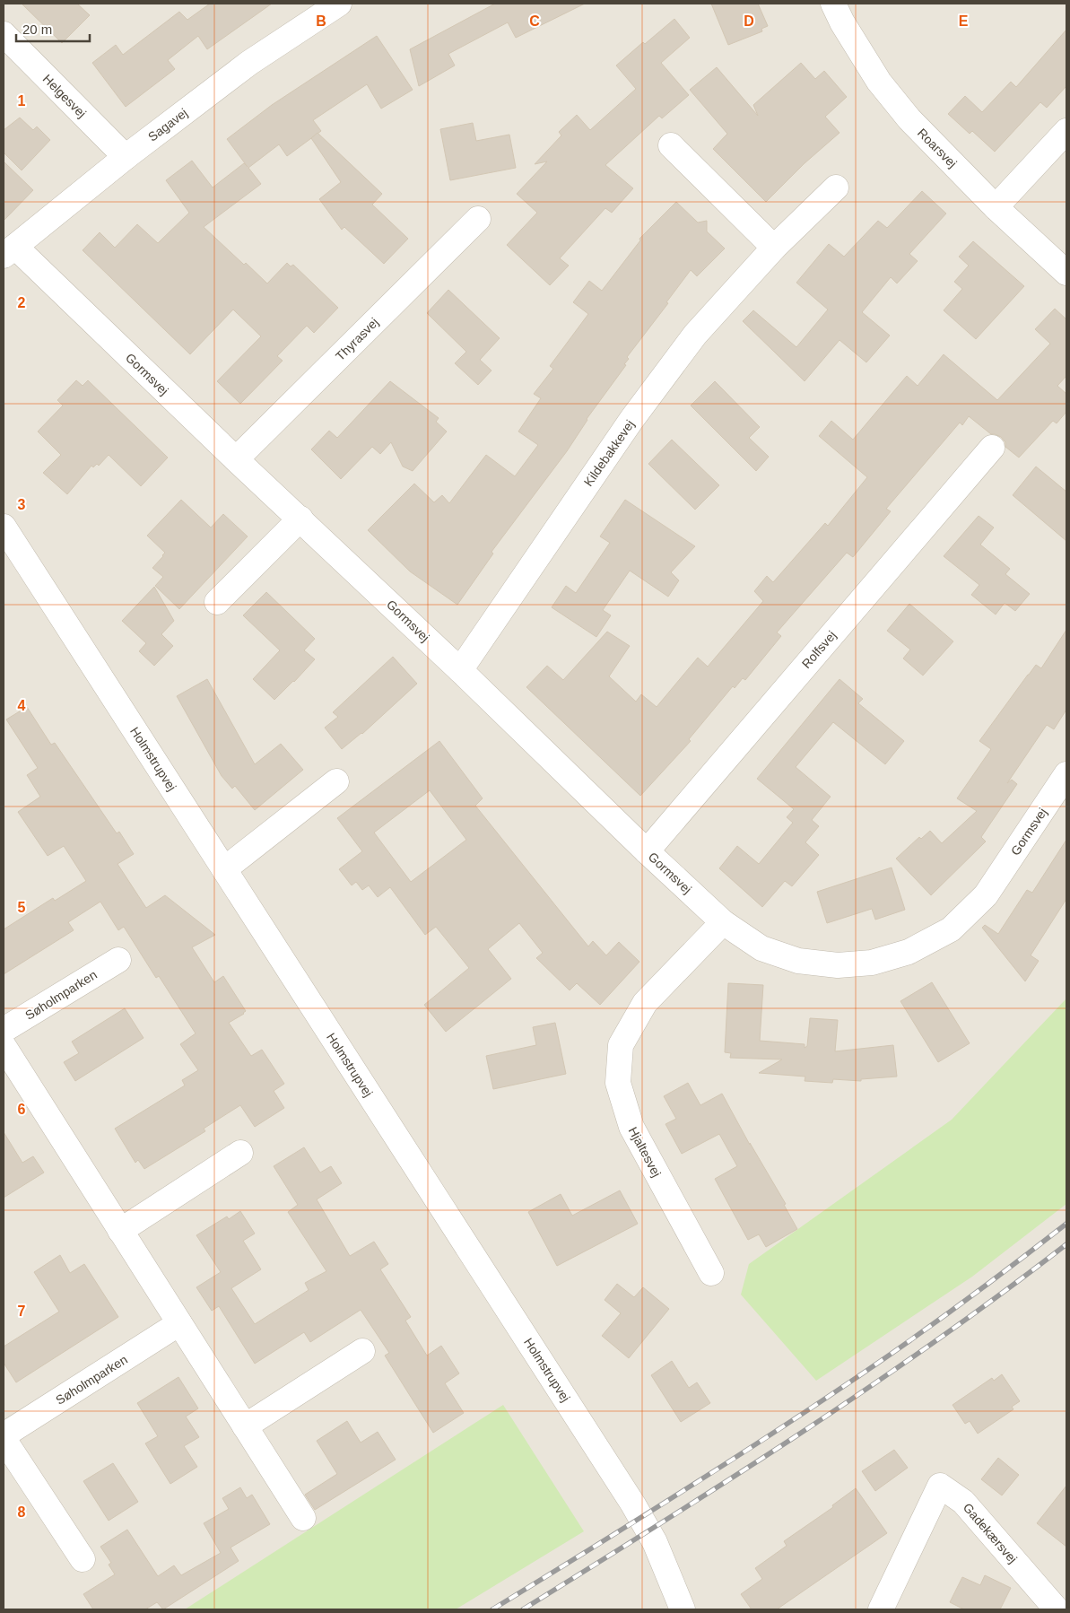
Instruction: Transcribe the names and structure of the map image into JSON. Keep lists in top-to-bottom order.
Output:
{
  "streets": {
    "street": [
      "Helgesvej",
      "Sagavej",
      "Roarsvej",
      "Thyrasvej",
      "Gormsvej",
      "Kildebakkevej",
      "Rolfsvej",
      "Holmstrupvej",
      "Søholmparken",
      "Hjaltesvej",
      "Gadekærsvej"
    ]
  },
  "crossings": [
    ["Helgesvej", "Sagavej"],
    ["Sagavej", "Gormsvej"],
    ["Thyrasvej", "Gormsvej"],
    ["Gormsvej", "Kildebakkevej"],
    ["Gormsvej", "Rolfsvej"],
    ["Gormsvej", "Hjaltesvej"]
  ],
  "scale_bar": "20 m",
  "grid": {
    "columns": [
      "B",
      "C",
      "D",
      "E"
    ],
    "rows": [
      "1",
      "2",
      "3",
      "4",
      "5",
      "6",
      "7",
      "8"
    ]
  }
}
